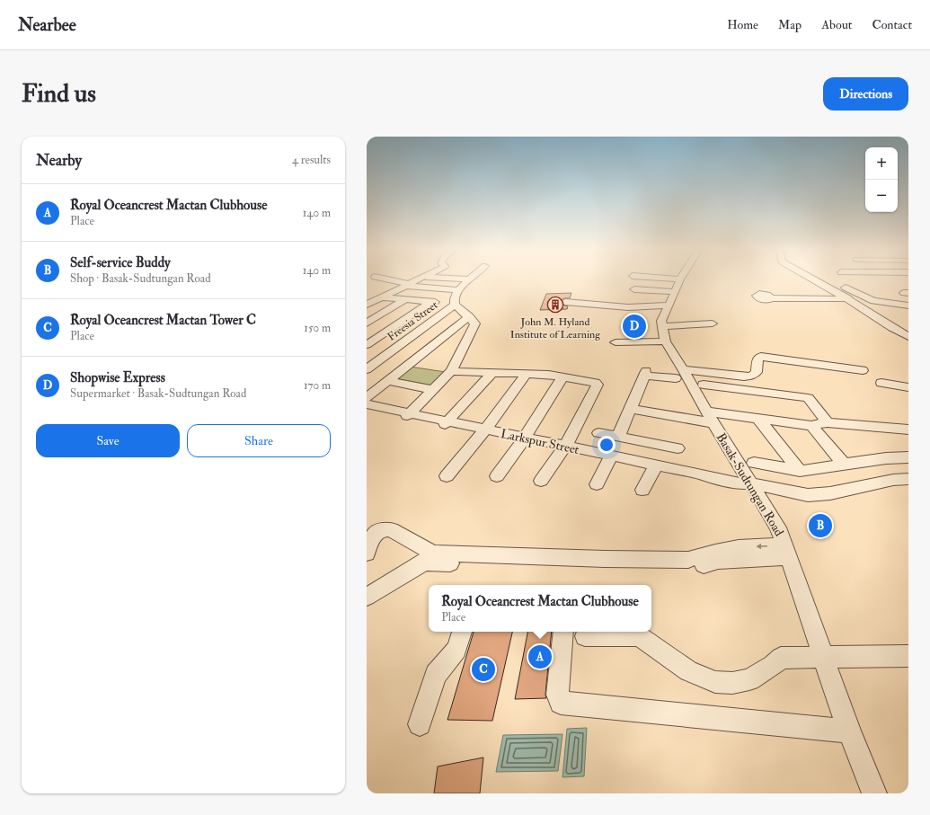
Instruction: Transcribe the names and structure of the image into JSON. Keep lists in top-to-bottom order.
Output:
{
  "streets": {
    "street": ["Freesia Street", "Larkspur Street", "Basak-Sudtungan Road"]
  },
  "crossings": [
    ["Larkspur Street", "Basak-Sudtungan Road"]
  ],
  "places": {
    "building": ["John M. Hyland Institute of Learning"]
  },
  "page": {
    "header": "Nearbee",
    "nav": [
      "Home",
      "Map",
      "About",
      "Contact"
    ],
    "buttons": [
      "Directions",
      ["Save", "Share"]
    ],
    "title": "Find us",
    "heading": ["Nearby", "4 results"],
    "map_buttons": ["+", "−"],
    "list": [
      {
        "mark": "A",
        "name": "Royal Oceancrest Mactan Clubhouse",
        "note": "Place",
        "value": "140 m"
      },
      {
        "mark": "B",
        "name": "Self-service Buddy",
        "note": "Shop · Basak-Sudtungan Road",
        "value": "140 m"
      },
      {
        "mark": "C",
        "name": "Royal Oceancrest Mactan Tower C",
        "note": "Place",
        "value": "150 m"
      },
      {
        "mark": "D",
        "name": "Shopwise Express",
        "note": "Supermarket · Basak-Sudtungan Road",
        "value": "170 m"
      }
    ],
    "pins": [
      "D",
      "B",
      "A",
      "C"
    ],
    "popup": ["Royal Oceancrest Mactan Clubhouse", "Place"]
  }
}
